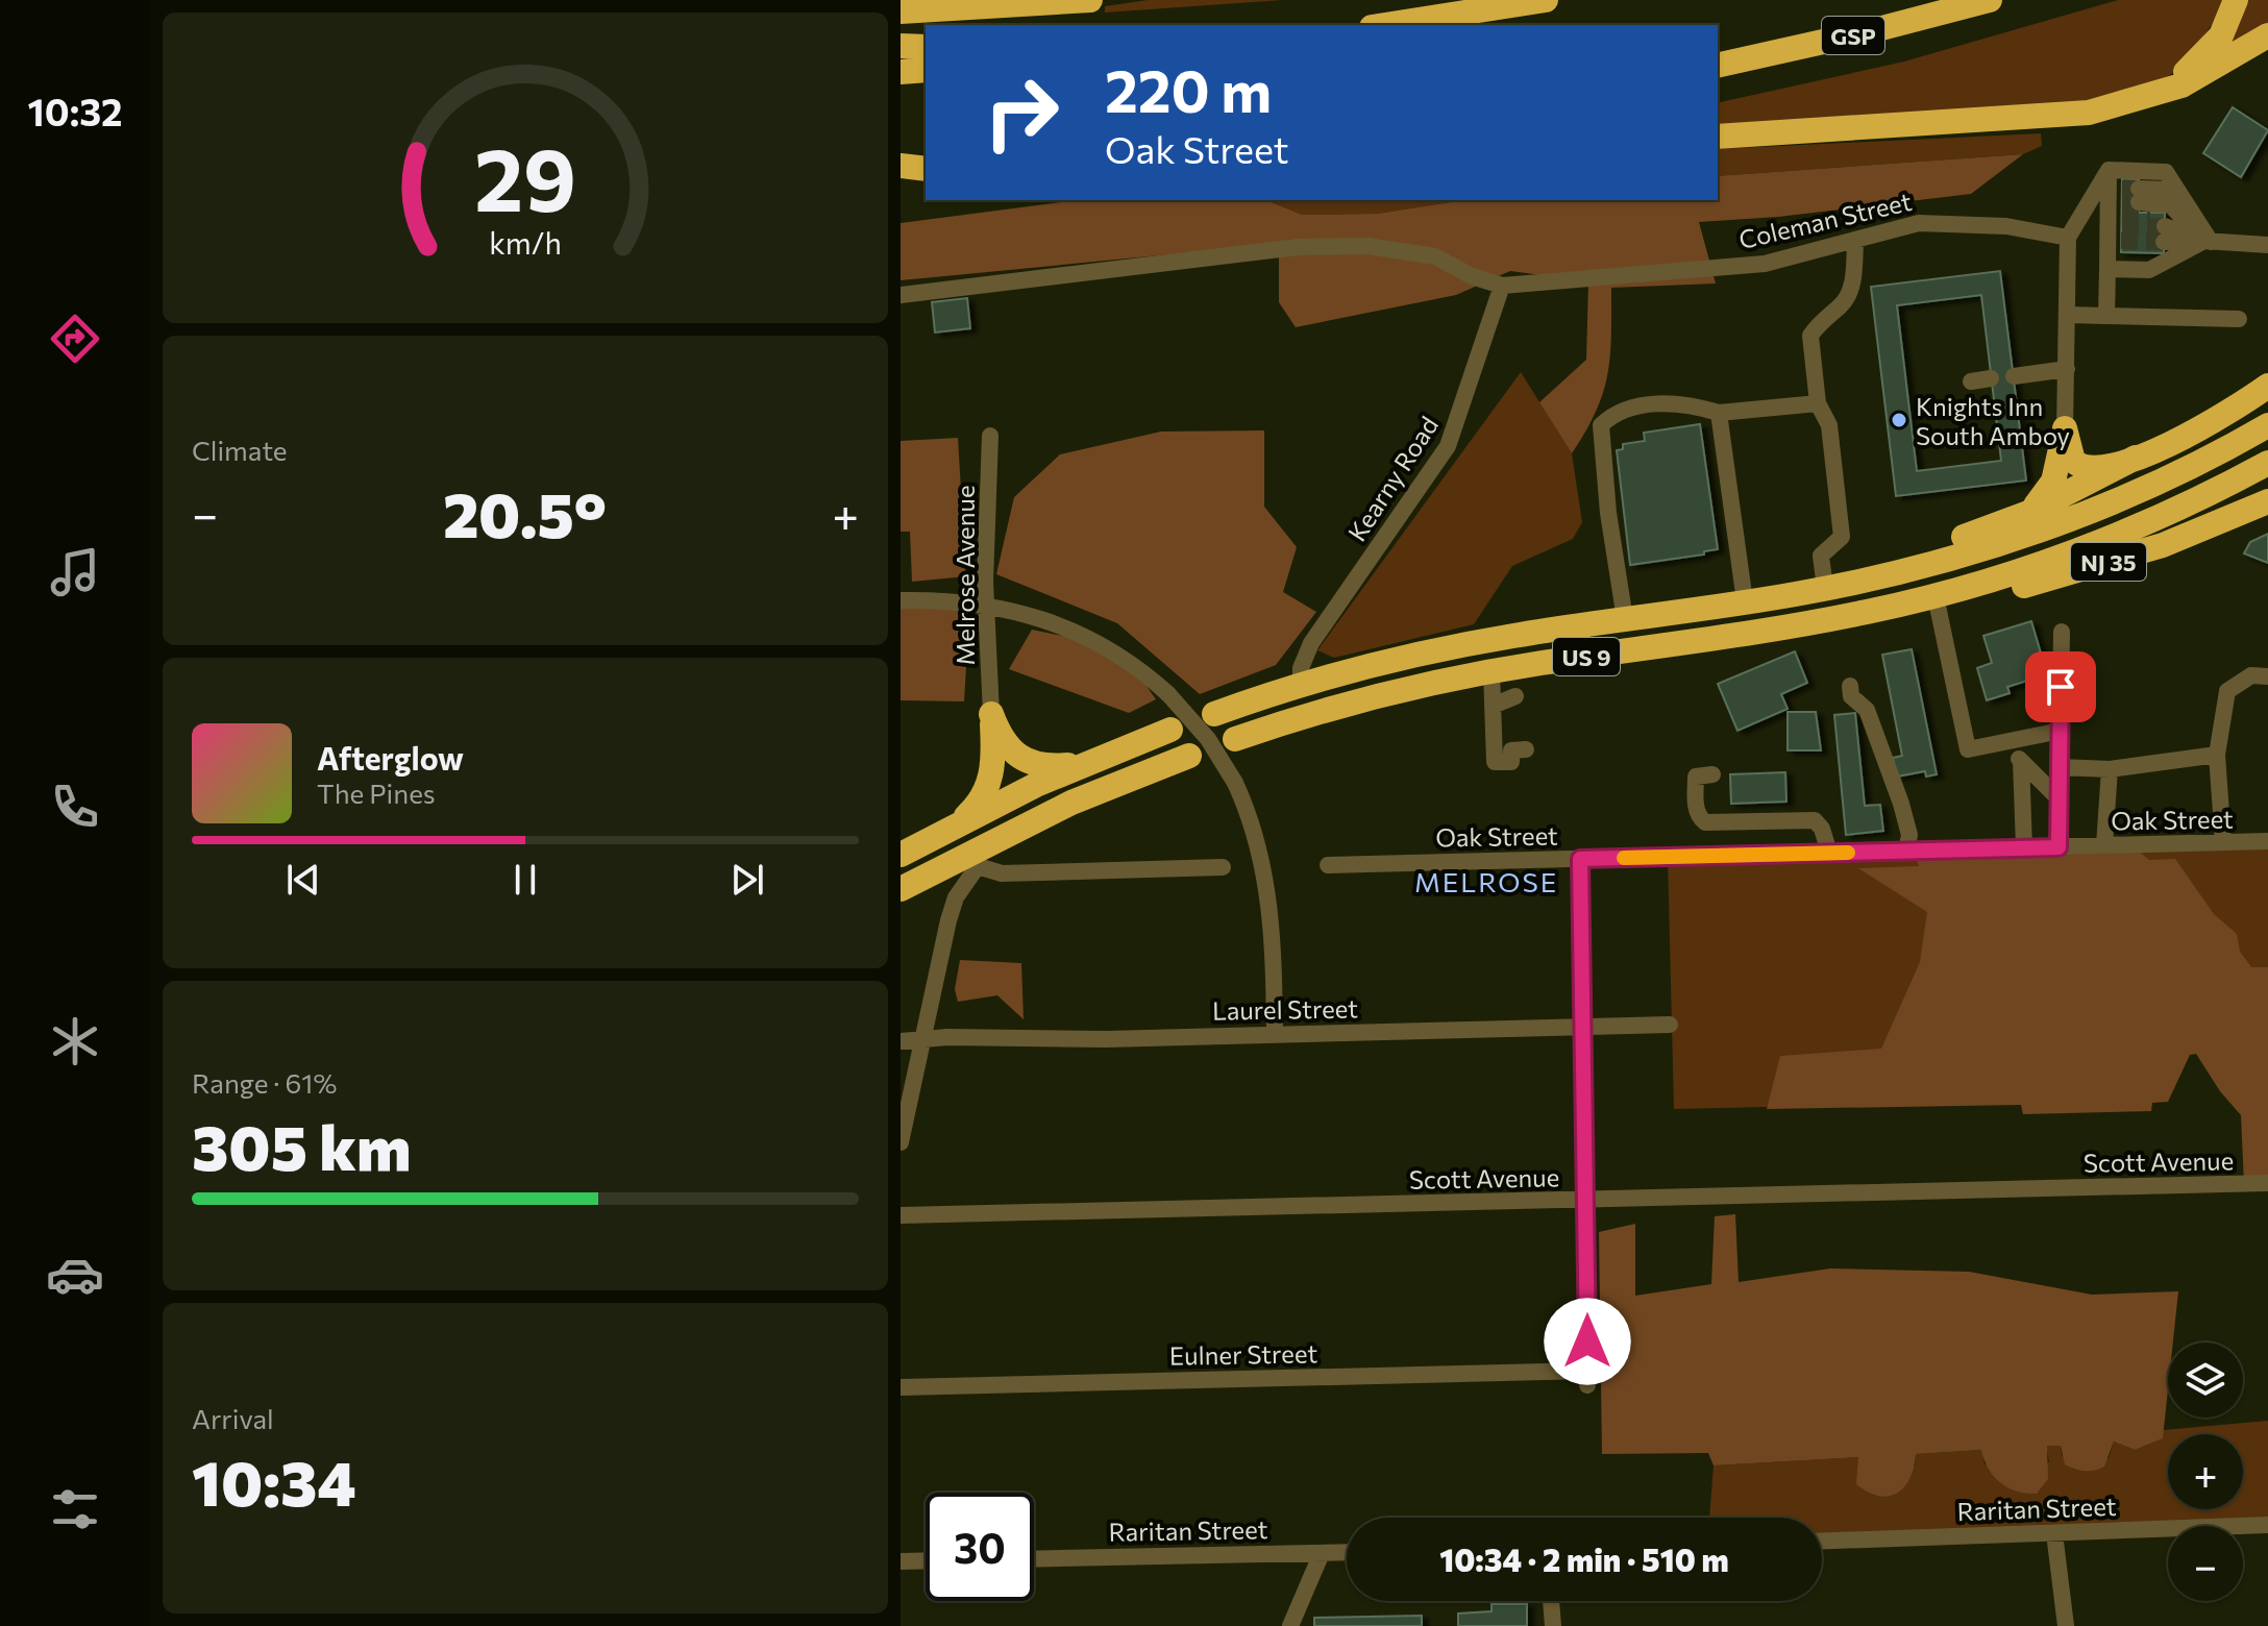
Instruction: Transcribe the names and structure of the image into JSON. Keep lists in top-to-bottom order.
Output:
{
  "streets": {
    "highway": ["GSP", "NJ 35", "US 9"],
    "street": [
      "Coleman Street",
      "Kearny Road",
      "Melrose Avenue",
      "Oak Street",
      "Laurel Street",
      "Scott Avenue",
      "Eulner Street",
      "Raritan Street"
    ]
  },
  "crossings": [
    ["Coleman Street", "Kearny Road"],
    ["Kearny Road", "US 9"],
    ["NJ 35", "US 9"],
    ["Scott Avenue", "Eulner Street"]
  ],
  "districts": ["MELROSE"],
  "places": ["Knights Inn South Amboy"],
  "page": {
    "tabs": "10:32",
    "turn": ["220 m", "Oak Street"],
    "tile": [
      "Climate",
      ["Range · 61%", "305 km"],
      ["Arrival", "10:34"]
    ],
    "heat": ["−", "20.5°", "+"],
    "song": ["Afterglow", "The Pines"],
    "map_buttons": ["+", "−"],
    "limit": "30",
    "trip": "10:34 · 2 min · 510 m",
    "gauge": ["29", "km/h"]
  }
}
